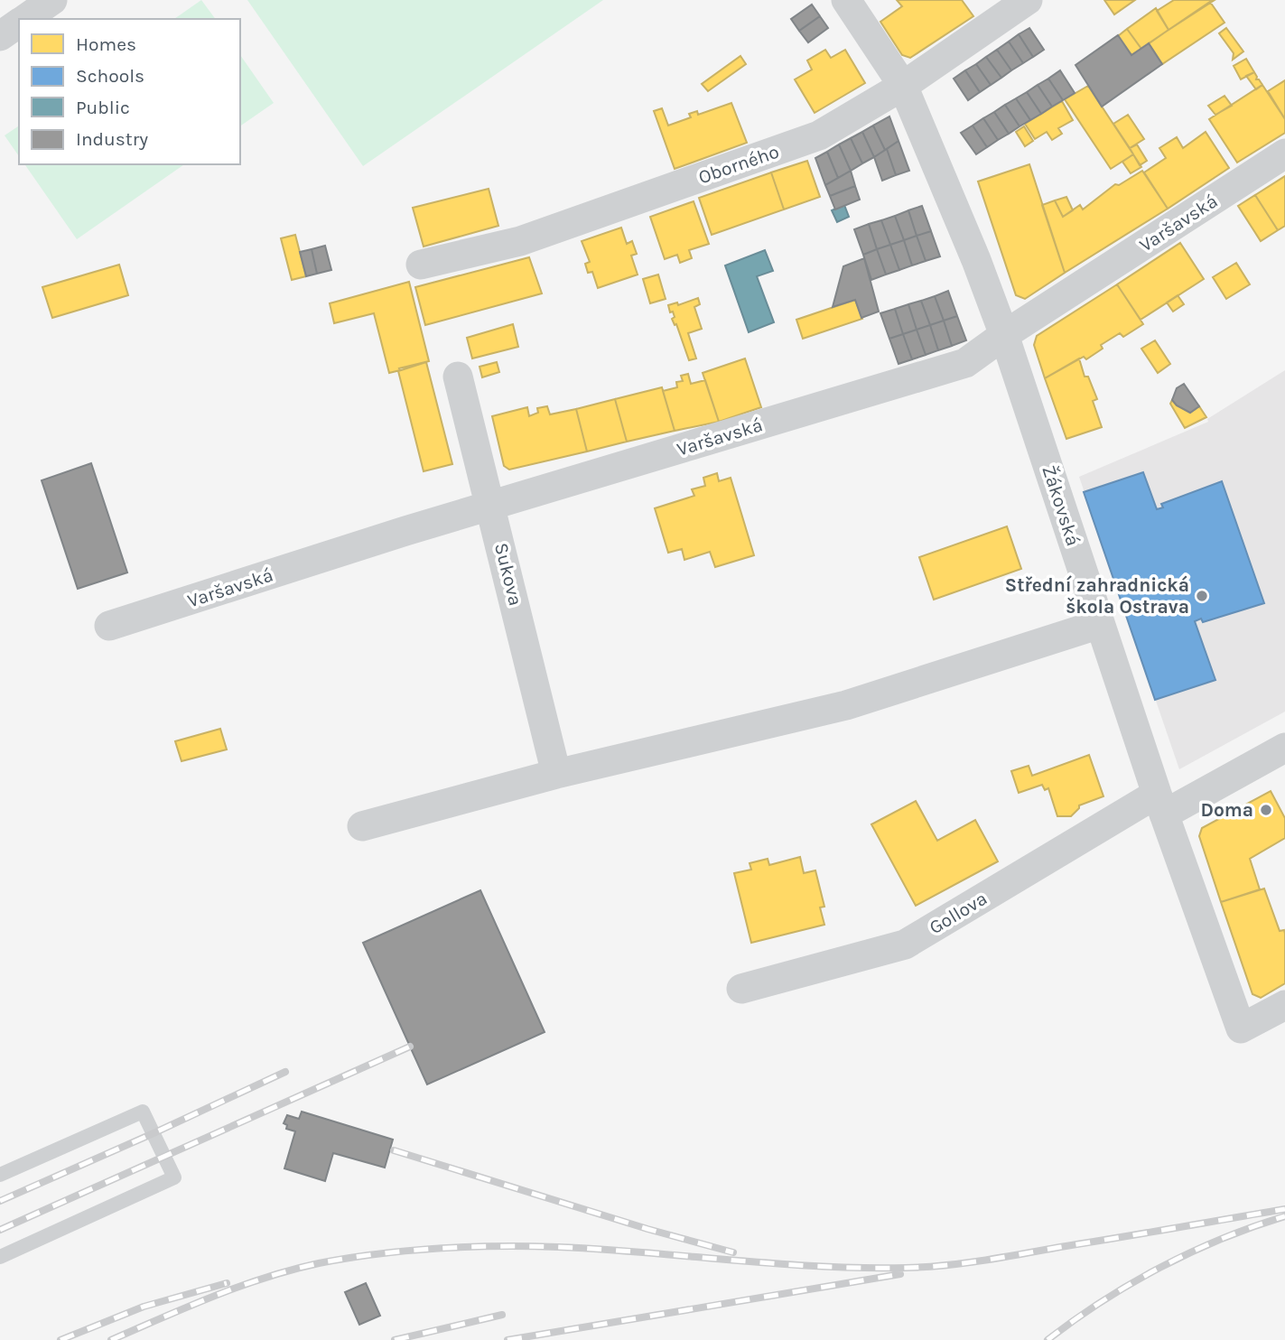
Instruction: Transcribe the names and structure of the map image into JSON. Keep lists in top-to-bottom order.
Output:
{
  "streets": {
    "street": [
      "Oborného",
      "Varšavská",
      "Žákovská",
      "Sukova",
      "Gollova"
    ]
  },
  "crossings": [
    ["Oborného", "Žákovská"],
    ["Varšavská", "Žákovská"],
    ["Varšavská", "Sukova"],
    ["Žákovská", "Gollova"]
  ],
  "places": ["Střední zahradnická škola Ostrava", "Doma"],
  "legend": [
    "Homes",
    "Schools",
    "Public",
    "Industry"
  ]
}
